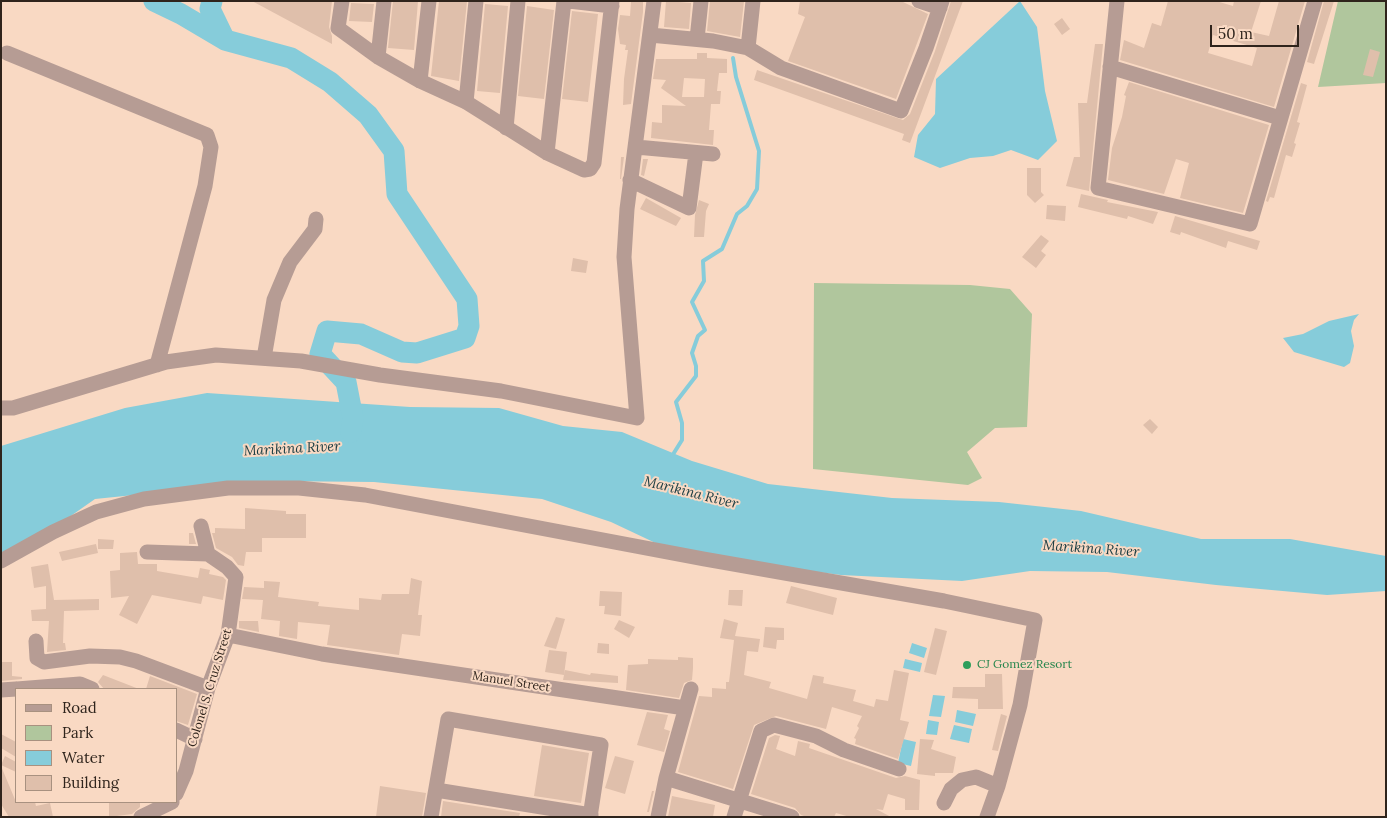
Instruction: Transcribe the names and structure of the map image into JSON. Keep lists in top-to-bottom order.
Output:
{
  "streets": {
    "street": ["Manuel Street", "Colonel S. Cruz Street"]
  },
  "crossings": [
    ["Manuel Street", "Colonel S. Cruz Street"]
  ],
  "water": ["Marikina River"],
  "places": ["CJ Gomez Resort"],
  "legend": [
    "Road",
    "Park",
    "Water",
    "Building"
  ],
  "scale_bar": "50 m"
}
